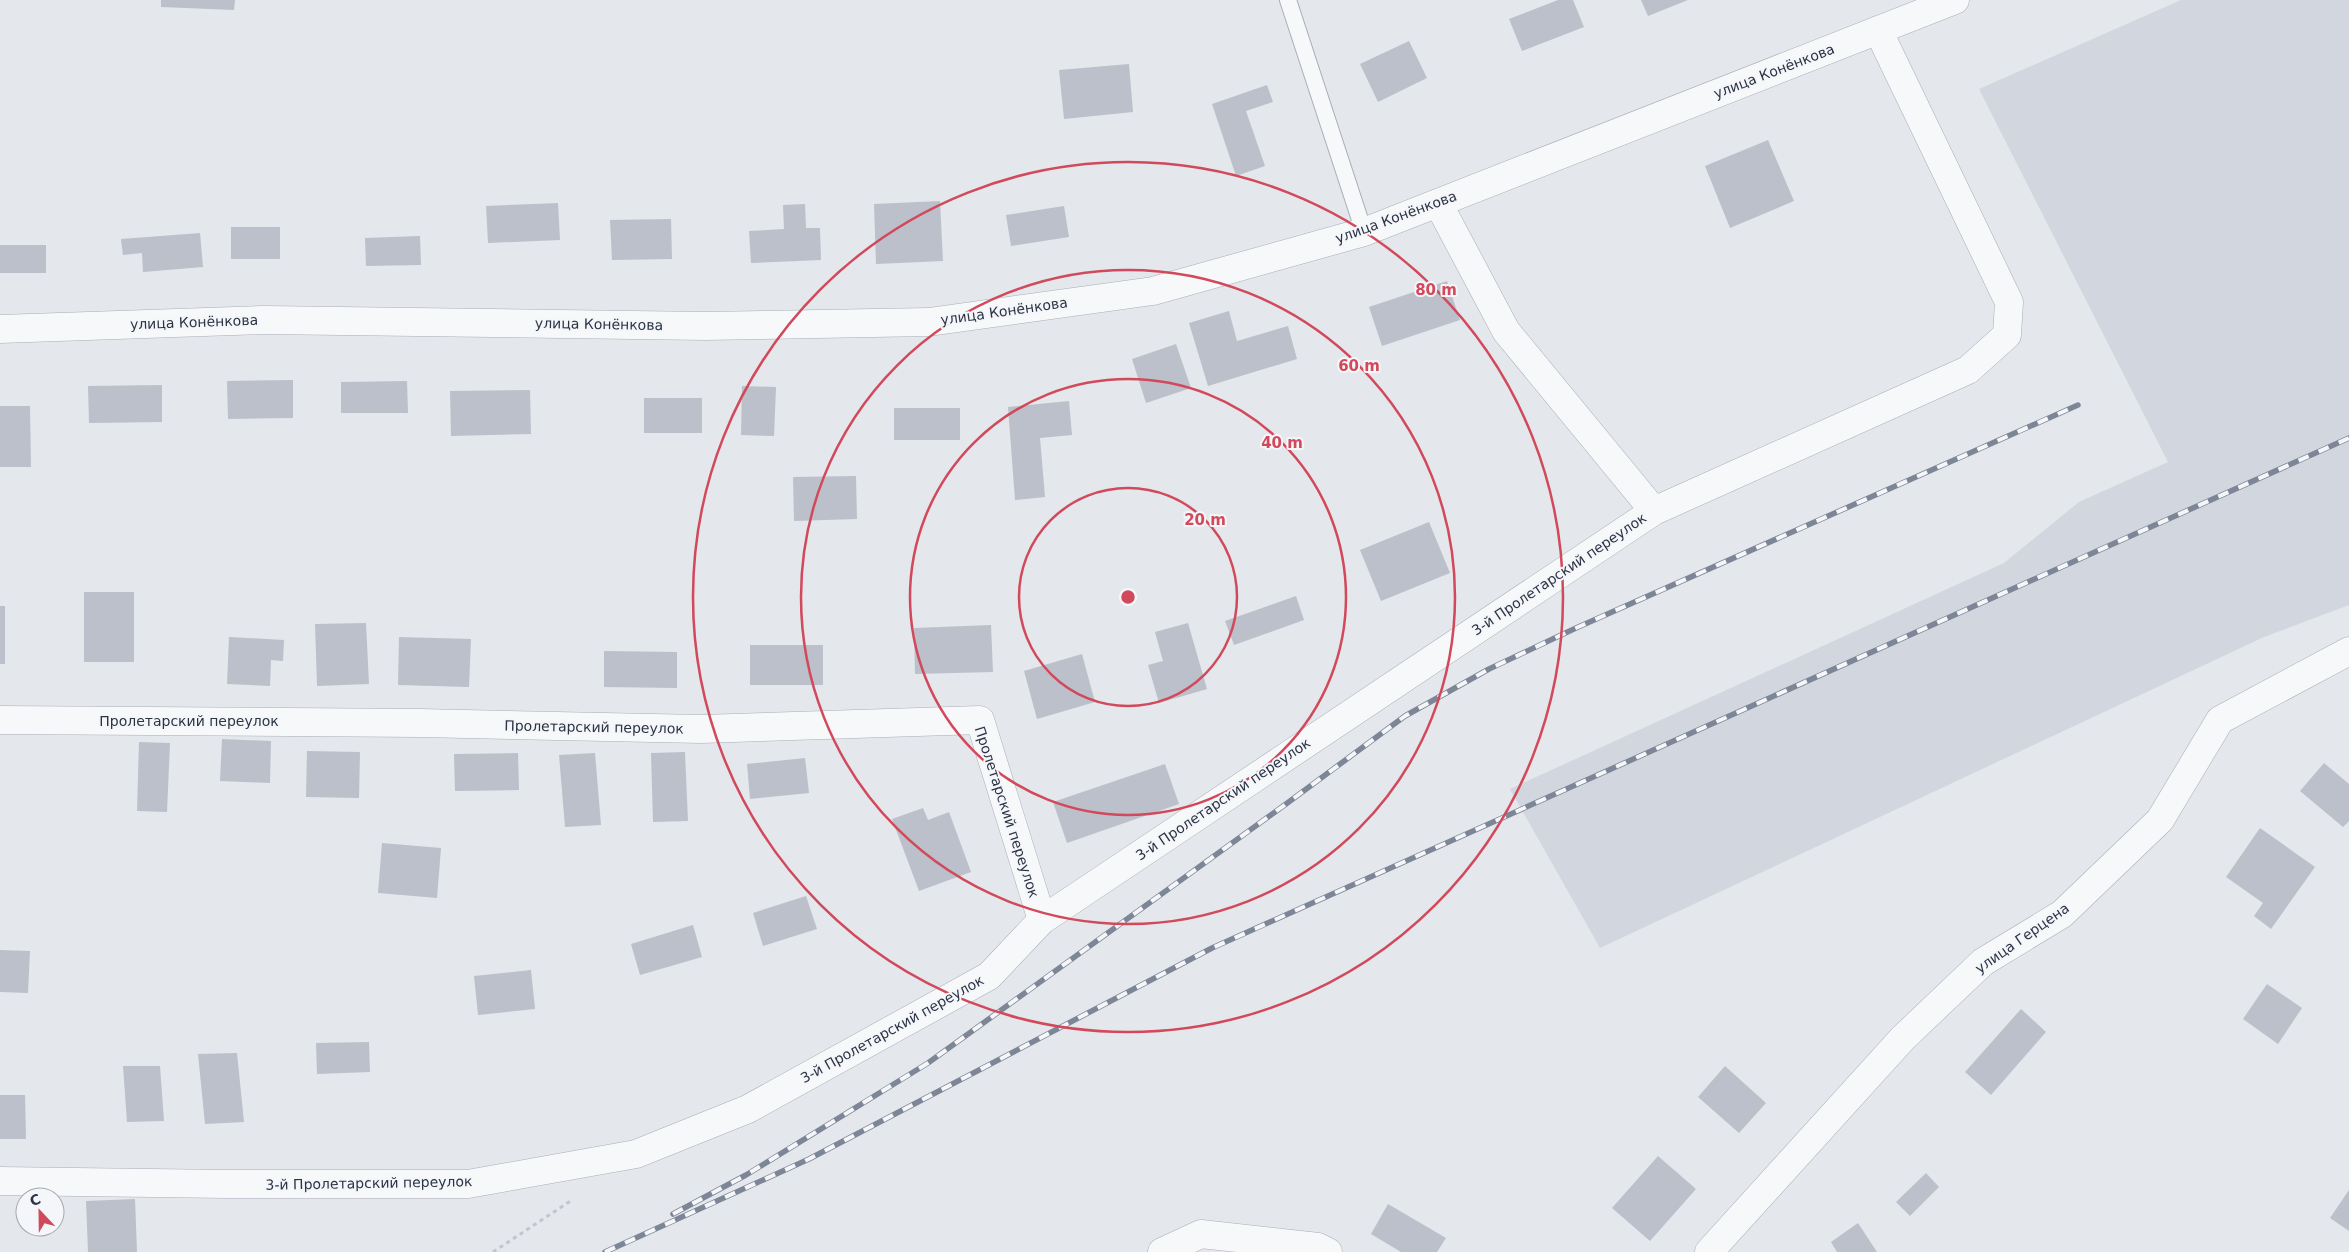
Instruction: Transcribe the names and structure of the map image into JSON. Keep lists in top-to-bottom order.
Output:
{
  "streets": {
    "street": [
      "улица Конёнкова",
      "3-й Пролетарский переулок",
      "Пролетарский переулок",
      "улица Герцена"
    ]
  },
  "crossings": [
    ["улица Конёнкова", "3-й Пролетарский переулок"],
    ["3-й Пролетарский переулок", "Пролетарский переулок"]
  ],
  "north": "top",
  "rings": [
    "80 m",
    "60 m",
    "40 m",
    "20 m"
  ]
}
